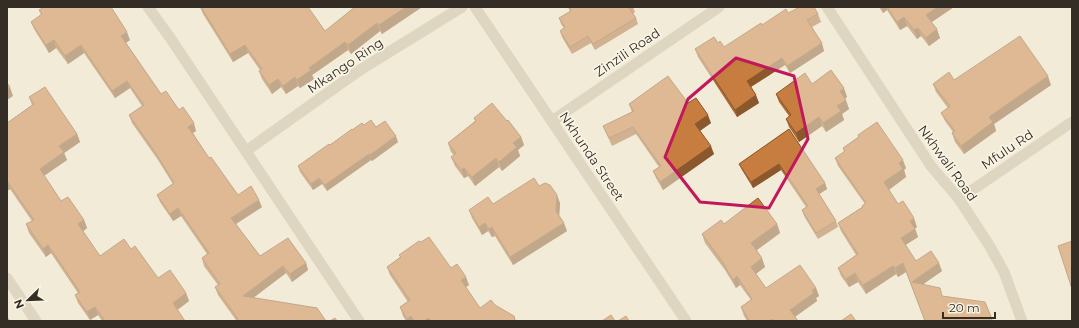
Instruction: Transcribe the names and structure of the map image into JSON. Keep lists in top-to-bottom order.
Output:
{
  "streets": {
    "street": [
      "Zinzili Road",
      "Mkango Ring",
      "Mfulu Rd",
      "Nkhunda Street",
      "Nkhwali Road"
    ]
  },
  "crossings": [
    ["Zinzili Road", "Nkhunda Street"],
    ["Mfulu Rd", "Nkhwali Road"]
  ],
  "scale_bar": "20 m",
  "north": "bottom left"
}
